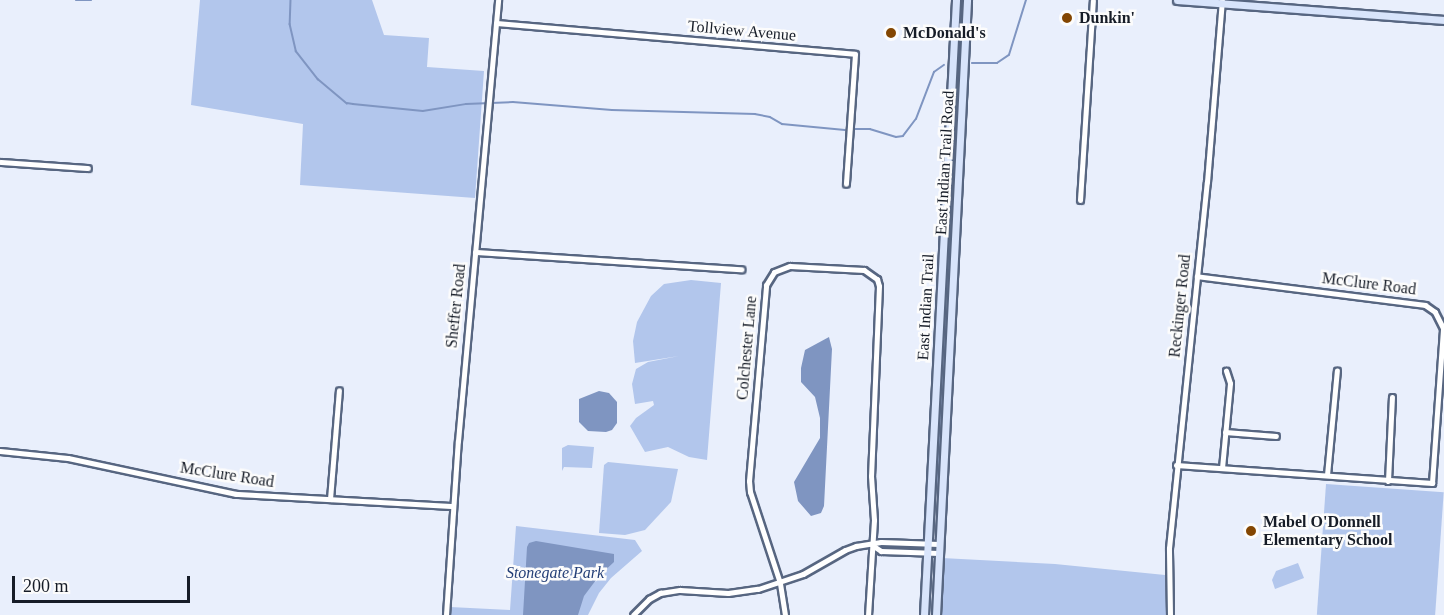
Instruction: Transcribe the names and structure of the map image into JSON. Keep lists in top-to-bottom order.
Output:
{
  "streets": {
    "main road": ["East Indian Trail Road", "East Indian Trail"],
    "street": [
      "Tollview Avenue",
      "McClure Road",
      "Sheffer Road",
      "Reckinger Road",
      "Colchester Lane"
    ]
  },
  "crossings": [
    ["Tollview Avenue", "Sheffer Road"],
    ["McClure Road", "Sheffer Road"],
    ["McClure Road", "Reckinger Road"]
  ],
  "parks": ["Stonegate Park"],
  "places": ["Dunkin'", "McDonald's", "Mabel O'Donnell Elementary School"],
  "scale_bar": "200 m"
}
